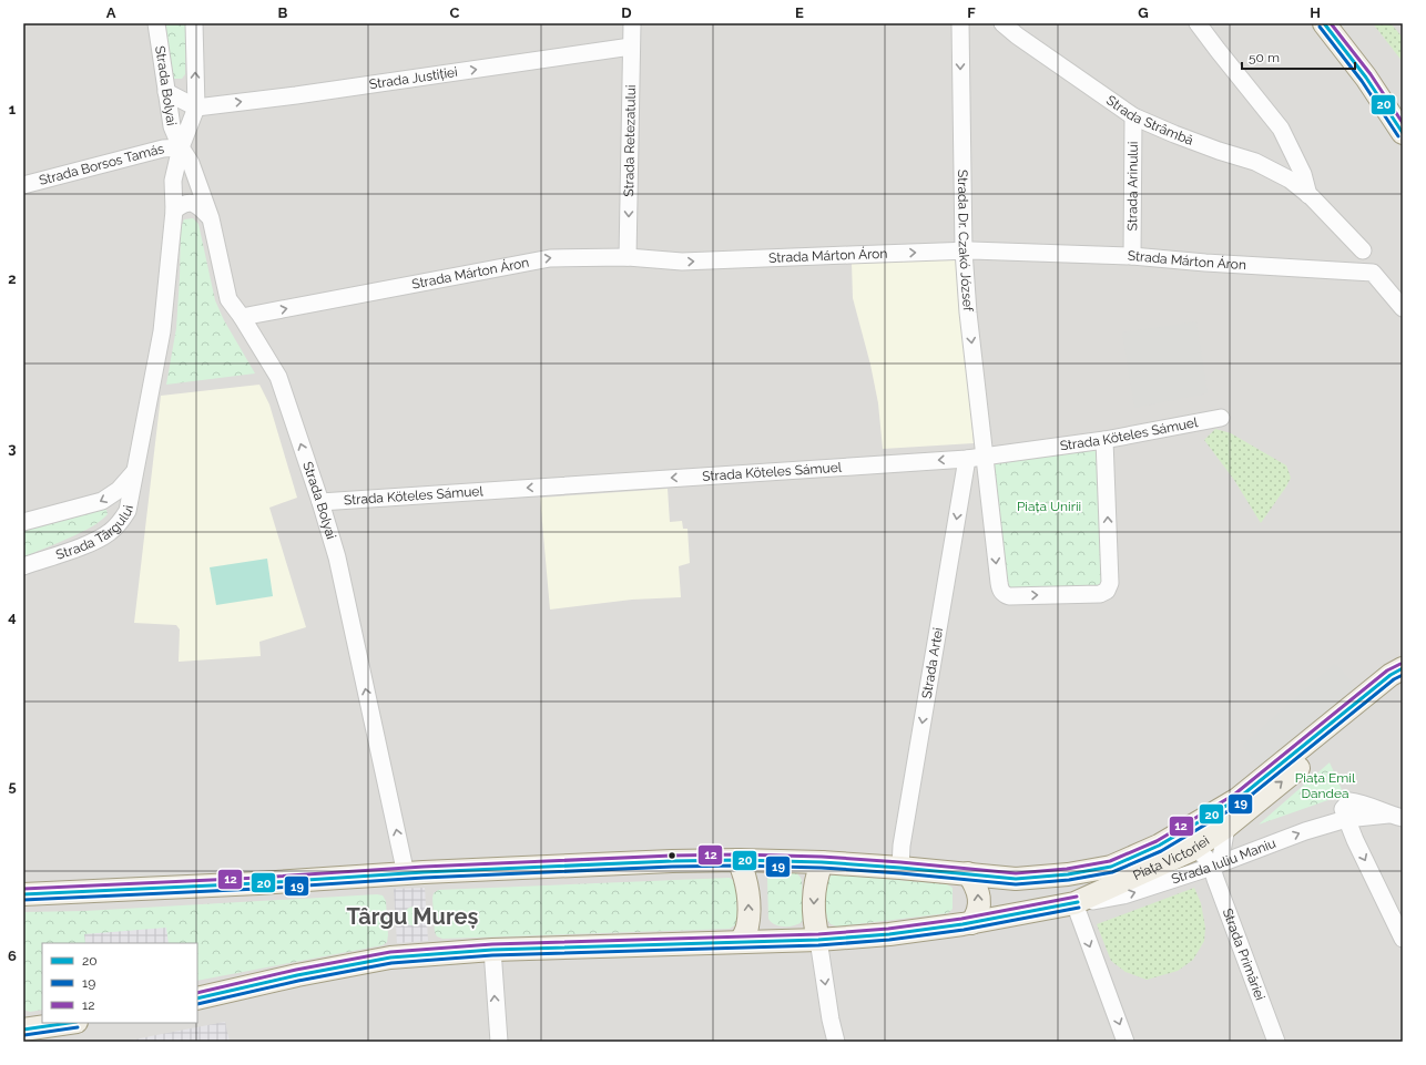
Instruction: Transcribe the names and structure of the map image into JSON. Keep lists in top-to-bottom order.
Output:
{
  "streets": {
    "main road": ["Piața Victoriei"],
    "street": [
      "Strada Justiției",
      "Strada Bolyai",
      "Strada Strâmbă",
      "Strada Retezatului",
      "Strada Borsos Tamás",
      "Strada Arinului",
      "Strada Dr. Czakó József",
      "Strada Márton Áron",
      "Strada Köteles Sámuel",
      "Strada Târgului",
      "Strada Artei",
      "Strada Iuliu Maniu",
      "Strada Primăriei"
    ]
  },
  "crossings": [
    ["Strada Justiției", "Strada Bolyai"],
    ["Strada Justiției", "Strada Retezatului"],
    ["Strada Bolyai", "Strada Borsos Tamás"],
    ["Strada Bolyai", "Strada Márton Áron"],
    ["Strada Bolyai", "Strada Köteles Sámuel"],
    ["Strada Bolyai", "Strada Târgului"],
    ["Strada Bolyai", "Piața Victoriei"],
    ["Strada Strâmbă", "Strada Arinului"],
    ["Strada Retezatului", "Strada Márton Áron"],
    ["Strada Arinului", "Strada Márton Áron"],
    ["Strada Dr. Czakó József", "Strada Márton Áron"],
    ["Strada Dr. Czakó József", "Strada Köteles Sámuel"],
    ["Strada Köteles Sámuel", "Strada Artei"],
    ["Strada Artei", "Piața Victoriei"],
    ["Piața Victoriei", "Strada Iuliu Maniu"],
    ["Strada Iuliu Maniu", "Strada Primăriei"]
  ],
  "one_way": [
    "Strada Justiției",
    "Strada Bolyai",
    "Strada Retezatului",
    "Strada Dr. Czakó József",
    "Strada Márton Áron",
    "Strada Köteles Sámuel",
    "Strada Artei",
    "Strada Iuliu Maniu"
  ],
  "districts": ["Târgu Mureș"],
  "parks": ["Piața Unirii", "Piața Emil Dandea"],
  "lines": ["transit line 20", "transit line 12", "transit line 19"],
  "legend": ["20", "19", "12"],
  "scale_bar": "50 m",
  "grid": {
    "columns": [
      "A",
      "B",
      "C",
      "D",
      "E",
      "F",
      "G",
      "H"
    ],
    "rows": [
      "1",
      "2",
      "3",
      "4",
      "5",
      "6"
    ]
  }
}
